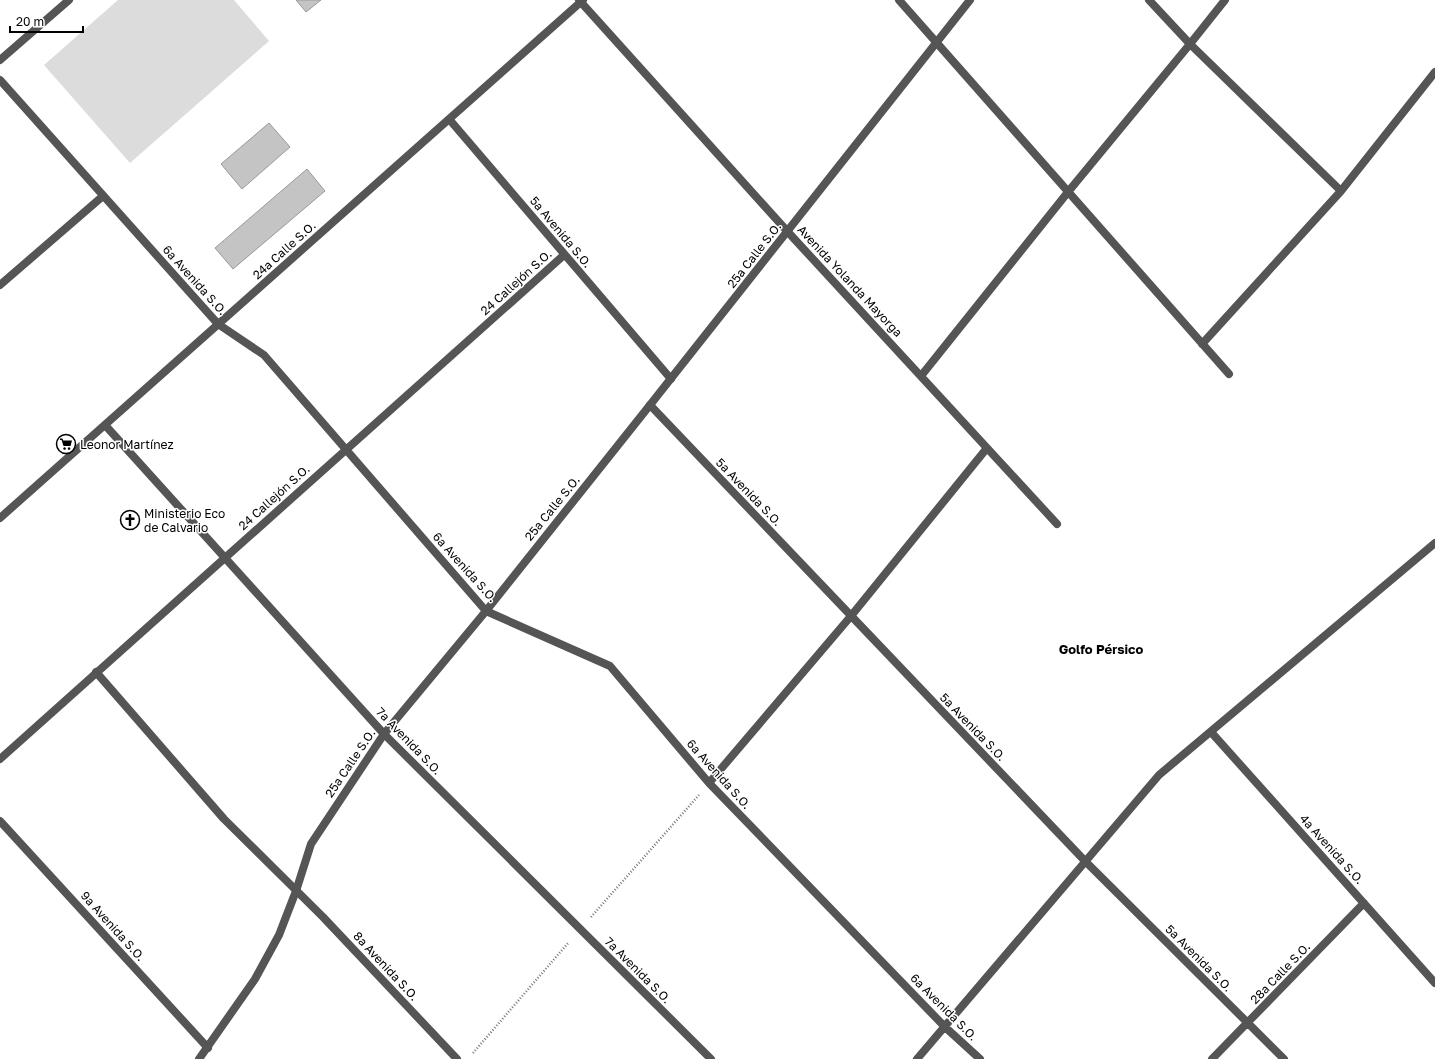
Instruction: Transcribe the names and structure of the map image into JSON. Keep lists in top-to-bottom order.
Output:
{
  "streets": {
    "street": [
      "5a Avenida S.O.",
      "24a Calle S.O.",
      "25a Calle S.O.",
      "6a Avenida S.O.",
      "Avenida Yolanda Mayorga",
      "24 Callejón S.O.",
      "7a Avenida S.O.",
      "4a Avenida S.O.",
      "9a Avenida S.O.",
      "8a Avenida S.O.",
      "28a Calle S.O."
    ]
  },
  "crossings": [
    ["5a Avenida S.O.", "24a Calle S.O."],
    ["5a Avenida S.O.", "25a Calle S.O."],
    ["5a Avenida S.O.", "24 Callejón S.O."],
    ["5a Avenida S.O.", "28a Calle S.O."],
    ["24a Calle S.O.", "6a Avenida S.O."],
    ["24a Calle S.O.", "Avenida Yolanda Mayorga"],
    ["24a Calle S.O.", "7a Avenida S.O."],
    ["25a Calle S.O.", "6a Avenida S.O."],
    ["25a Calle S.O.", "Avenida Yolanda Mayorga"],
    ["25a Calle S.O.", "7a Avenida S.O."],
    ["25a Calle S.O.", "9a Avenida S.O."],
    ["25a Calle S.O.", "8a Avenida S.O."],
    ["6a Avenida S.O.", "24 Callejón S.O."],
    ["24 Callejón S.O.", "7a Avenida S.O."],
    ["24 Callejón S.O.", "8a Avenida S.O."],
    ["4a Avenida S.O.", "28a Calle S.O."]
  ],
  "districts": ["Golfo Pérsico"],
  "places": {
    "supermarket": ["Leonor Martínez"],
    "church": ["Ministerio Eco de Calvario"]
  },
  "scale_bar": "20 m"
}
